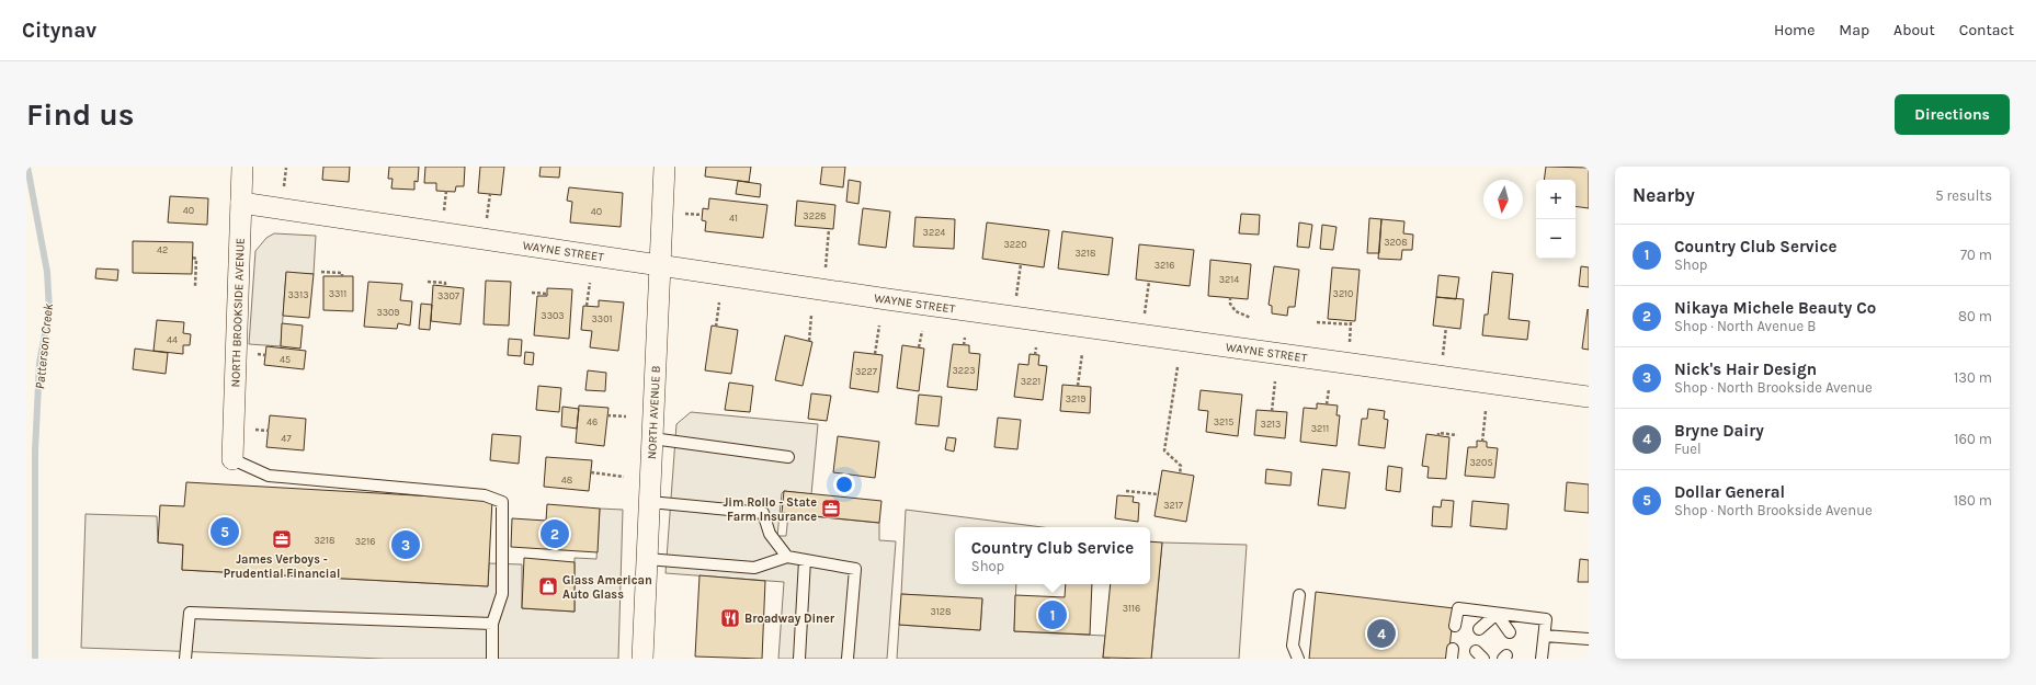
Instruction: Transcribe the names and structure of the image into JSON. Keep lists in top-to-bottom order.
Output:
{
  "streets": {
    "street": ["WAYNE STREET", "NORTH BROOKSIDE AVENUE", "NORTH AVENUE B"]
  },
  "crossings": [
    ["WAYNE STREET", "NORTH BROOKSIDE AVENUE"],
    ["WAYNE STREET", "NORTH AVENUE B"]
  ],
  "water": ["Patterson Creek"],
  "places": {
    "office": ["Jim Rollo - State Farm Insurance", "James Verboys - Prudential Financial"],
    "shop": ["Glass American Auto Glass"],
    "restaurant": ["Broadway Diner"]
  },
  "house_numbers": [
    "40",
    "40",
    "3228",
    "41",
    "3224",
    "3208",
    "3220",
    "42",
    "3218",
    "3216",
    "3214",
    "3311",
    "3210",
    "3313",
    "3307",
    "3309",
    "3303",
    "3301",
    "44",
    "45",
    "3223",
    "3227",
    "3221",
    "3219",
    "46",
    "3215",
    "3213",
    "3211",
    "47",
    "3205",
    "48",
    "3217",
    "3218",
    "3216",
    "3116",
    "3128"
  ],
  "north": "bottom",
  "page": {
    "header": "Citynav",
    "nav": [
      "Home",
      "Map",
      "About",
      "Contact"
    ],
    "buttons": "Directions",
    "title": "Find us",
    "heading": ["Nearby", "5 results"],
    "map_buttons": ["+", "−"],
    "list": [
      {
        "mark": "1",
        "name": "Country Club Service",
        "note": "Shop",
        "value": "70 m"
      },
      {
        "mark": "2",
        "name": "Nikaya Michele Beauty Co",
        "note": "Shop · North Avenue B",
        "value": "80 m"
      },
      {
        "mark": "3",
        "name": "Nick's Hair Design",
        "note": "Shop · North Brookside Avenue",
        "value": "130 m"
      },
      {
        "mark": "4",
        "name": "Bryne Dairy",
        "note": "Fuel",
        "value": "160 m"
      },
      {
        "mark": "5",
        "name": "Dollar General",
        "note": "Shop · North Brookside Avenue",
        "value": "180 m"
      }
    ],
    "pins": [
      "5",
      "2",
      "3",
      "1",
      "4"
    ],
    "popup": ["Country Club Service", "Shop"]
  }
}
